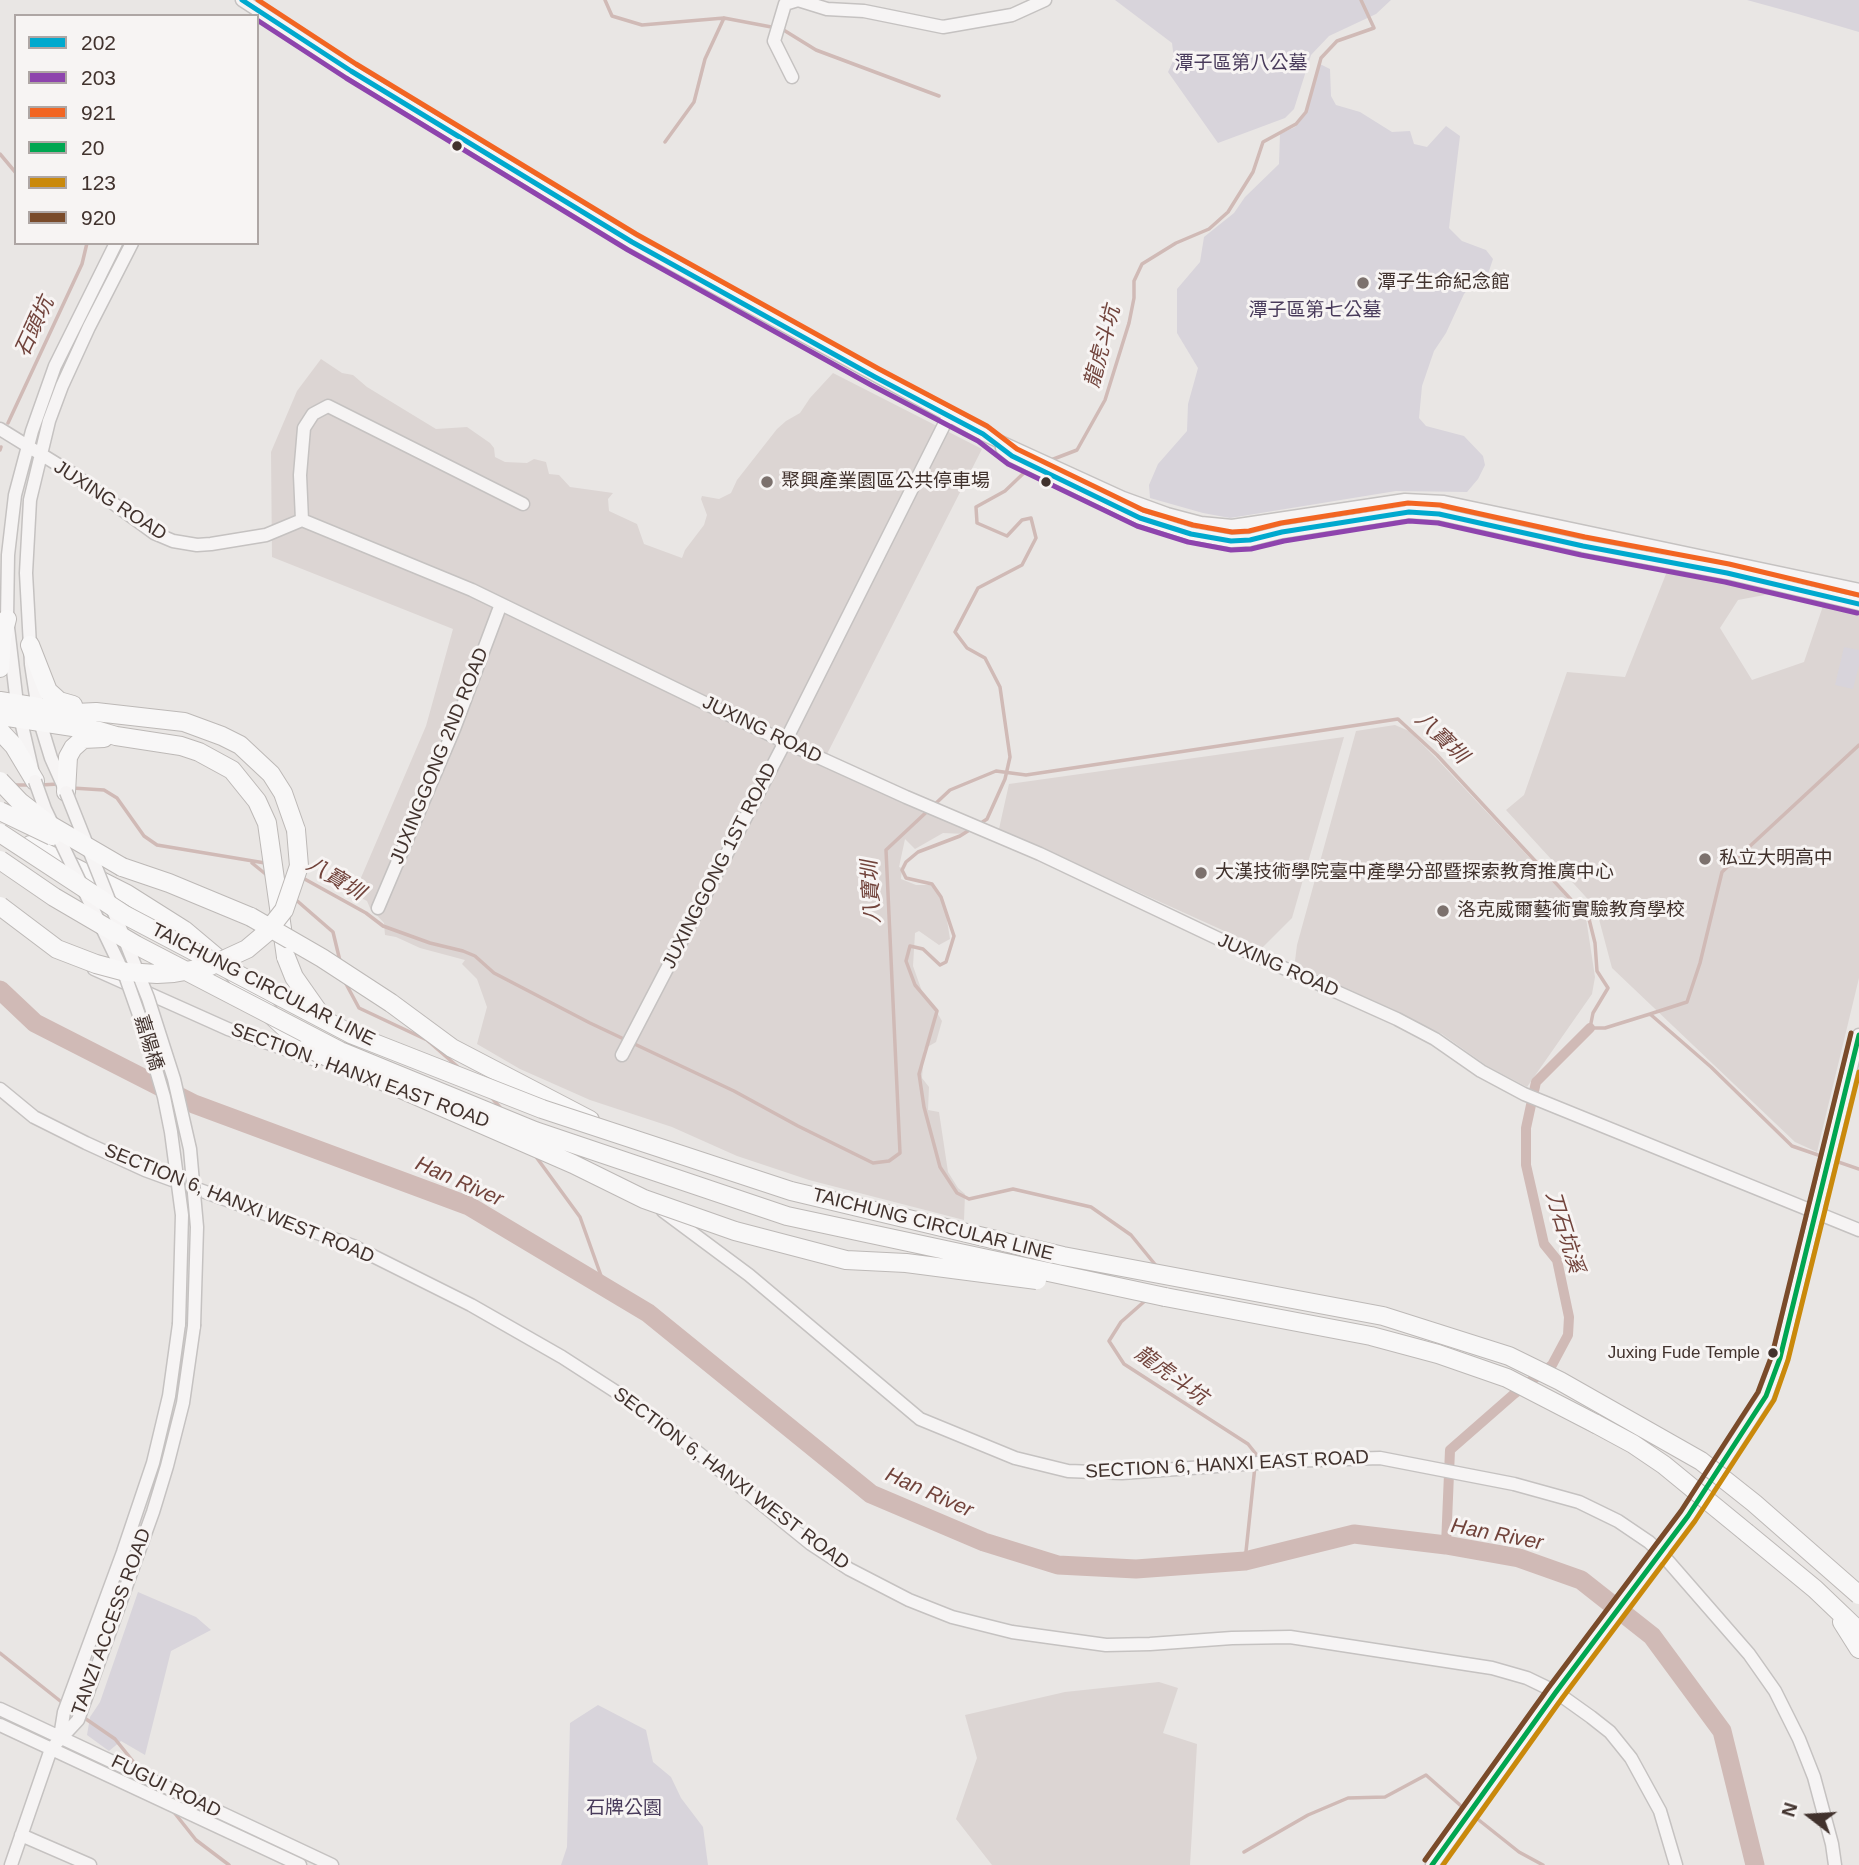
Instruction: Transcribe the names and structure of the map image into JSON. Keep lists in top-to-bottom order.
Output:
{
  "streets": {
    "highway": ["TAICHUNG CIRCULAR LINE"],
    "street": [
      "JUXING ROAD",
      "JUXINGGONG 2ND ROAD",
      "JUXINGGONG 1ST ROAD",
      "嘉陽橋",
      "SECTION 6, HANXI WEST ROAD",
      "SECTION 6, HANXI EAST ROAD",
      "TANZI ACCESS ROAD",
      "FUGUI ROAD"
    ]
  },
  "crossings": [
    ["JUXING ROAD", "JUXINGGONG 2ND ROAD"],
    ["JUXING ROAD", "JUXINGGONG 1ST ROAD"],
    ["嘉陽橋", "TANZI ACCESS ROAD"],
    ["TANZI ACCESS ROAD", "FUGUI ROAD"]
  ],
  "water": [
    "石頭坑",
    "龍虎斗坑",
    "八寶圳",
    "Han River",
    "刀石坑溪"
  ],
  "parks": ["潭子區第八公墓", "潭子區第七公墓", "石牌公園"],
  "places": [
    "潭子生命紀念館",
    "聚興產業園區公共停車場",
    "私立大明高中",
    "大漢技術學院臺中產學分部暨探索教育推廣中心",
    "洛克威爾藝術實驗教育學校",
    "Juxing Fude Temple"
  ],
  "lines": [
    "transit line 202",
    "transit line 921",
    "transit line 203",
    "transit line 920",
    "transit line 20",
    "transit line 123"
  ],
  "legend": [
    "202",
    "203",
    "921",
    "20",
    "123",
    "920"
  ],
  "north": "left"
}
